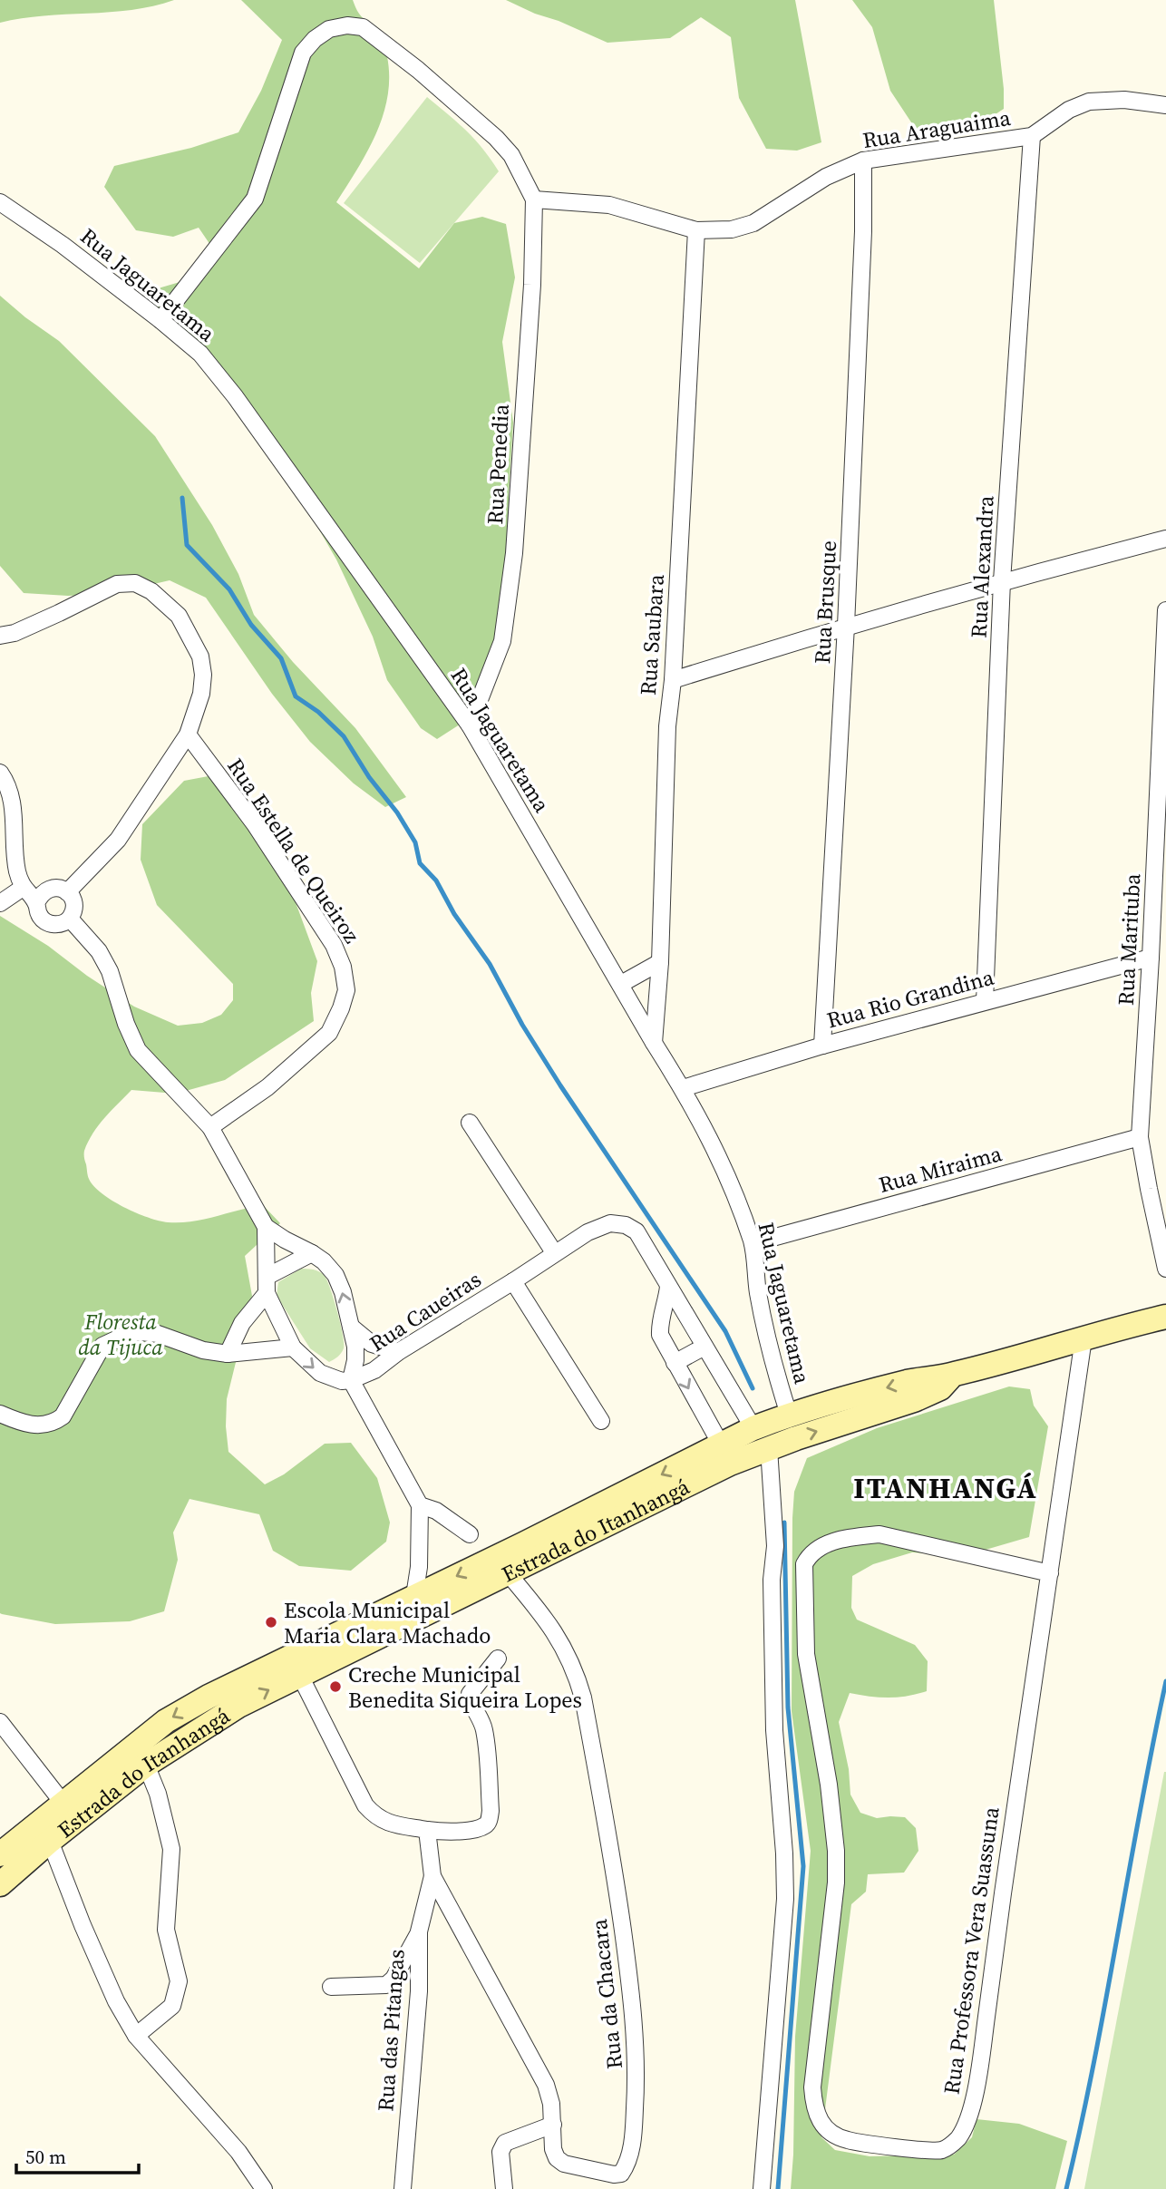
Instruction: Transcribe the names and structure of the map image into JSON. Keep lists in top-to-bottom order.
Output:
{
  "streets": {
    "main road": ["Estrada do Itanhangá"],
    "street": [
      "Rua Araguaima",
      "Rua Jaguaretama",
      "Rua Penedia",
      "Rua Alexandra",
      "Rua Brusque",
      "Rua Saubara",
      "Rua Estella de Queiroz",
      "Rua Marituba",
      "Rua Rio Grandina",
      "Rua Miraima",
      "Rua Caueiras",
      "Rua Professora Vera Suassuna",
      "Rua da Chacara",
      "Rua das Pitangas"
    ]
  },
  "crossings": [
    ["Rua Araguaima", "Rua Penedia"],
    ["Rua Araguaima", "Rua Alexandra"],
    ["Rua Araguaima", "Rua Brusque"],
    ["Rua Araguaima", "Rua Saubara"],
    ["Rua Jaguaretama", "Rua Penedia"],
    ["Rua Jaguaretama", "Rua Saubara"],
    ["Rua Jaguaretama", "Rua Rio Grandina"],
    ["Rua Jaguaretama", "Rua Miraima"],
    ["Rua Jaguaretama", "Estrada do Itanhangá"],
    ["Rua Alexandra", "Rua Rio Grandina"],
    ["Rua Brusque", "Rua Rio Grandina"],
    ["Rua Marituba", "Rua Rio Grandina"],
    ["Rua Marituba", "Rua Miraima"],
    ["Rua Caueiras", "Estrada do Itanhangá"],
    ["Estrada do Itanhangá", "Rua Professora Vera Suassuna"],
    ["Estrada do Itanhangá", "Rua da Chacara"],
    ["Rua da Chacara", "Rua das Pitangas"]
  ],
  "districts": ["ITANHANGÁ"],
  "parks": ["Floresta da Tijuca"],
  "places": ["Escola Municipal Maria Clara Machado", "Creche Municipal Benedita Siqueira Lopes"],
  "scale_bar": "50 m"
}
